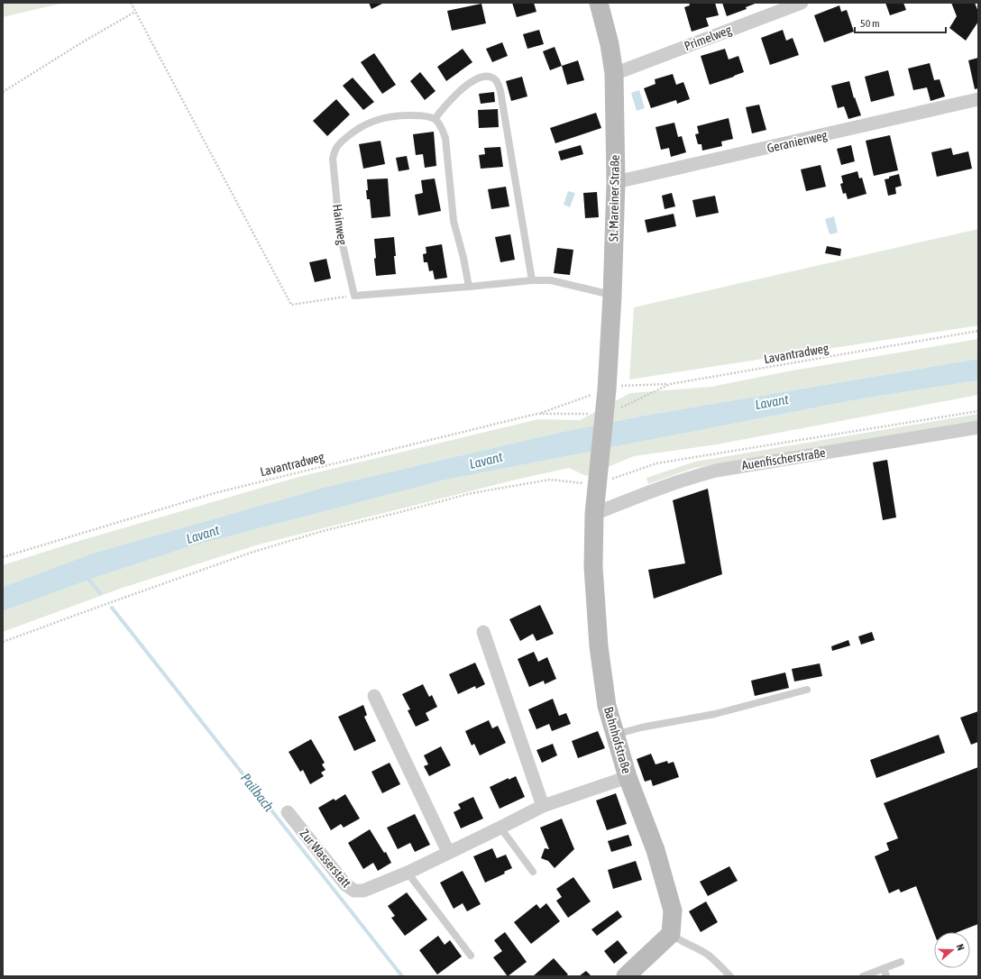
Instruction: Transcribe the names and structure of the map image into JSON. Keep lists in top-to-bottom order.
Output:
{
  "streets": {
    "street": [
      "Primelweg",
      "Geranienweg",
      "St. Mareiner Straße",
      "Auenfischerstraße",
      "Bahnhofstraße",
      "Zur Wasserstatt"
    ],
    "lane": ["Hainweg"],
    "path": ["Lavantradweg"]
  },
  "crossings": [
    ["Primelweg", "St. Mareiner Straße"],
    ["Geranienweg", "St. Mareiner Straße"],
    ["St. Mareiner Straße", "Bahnhofstraße"],
    ["Auenfischerstraße", "Bahnhofstraße"],
    ["Bahnhofstraße", "Zur Wasserstatt"]
  ],
  "water": ["Lavant", "Pailbach"],
  "scale_bar": "50 m",
  "north": "right"
}
